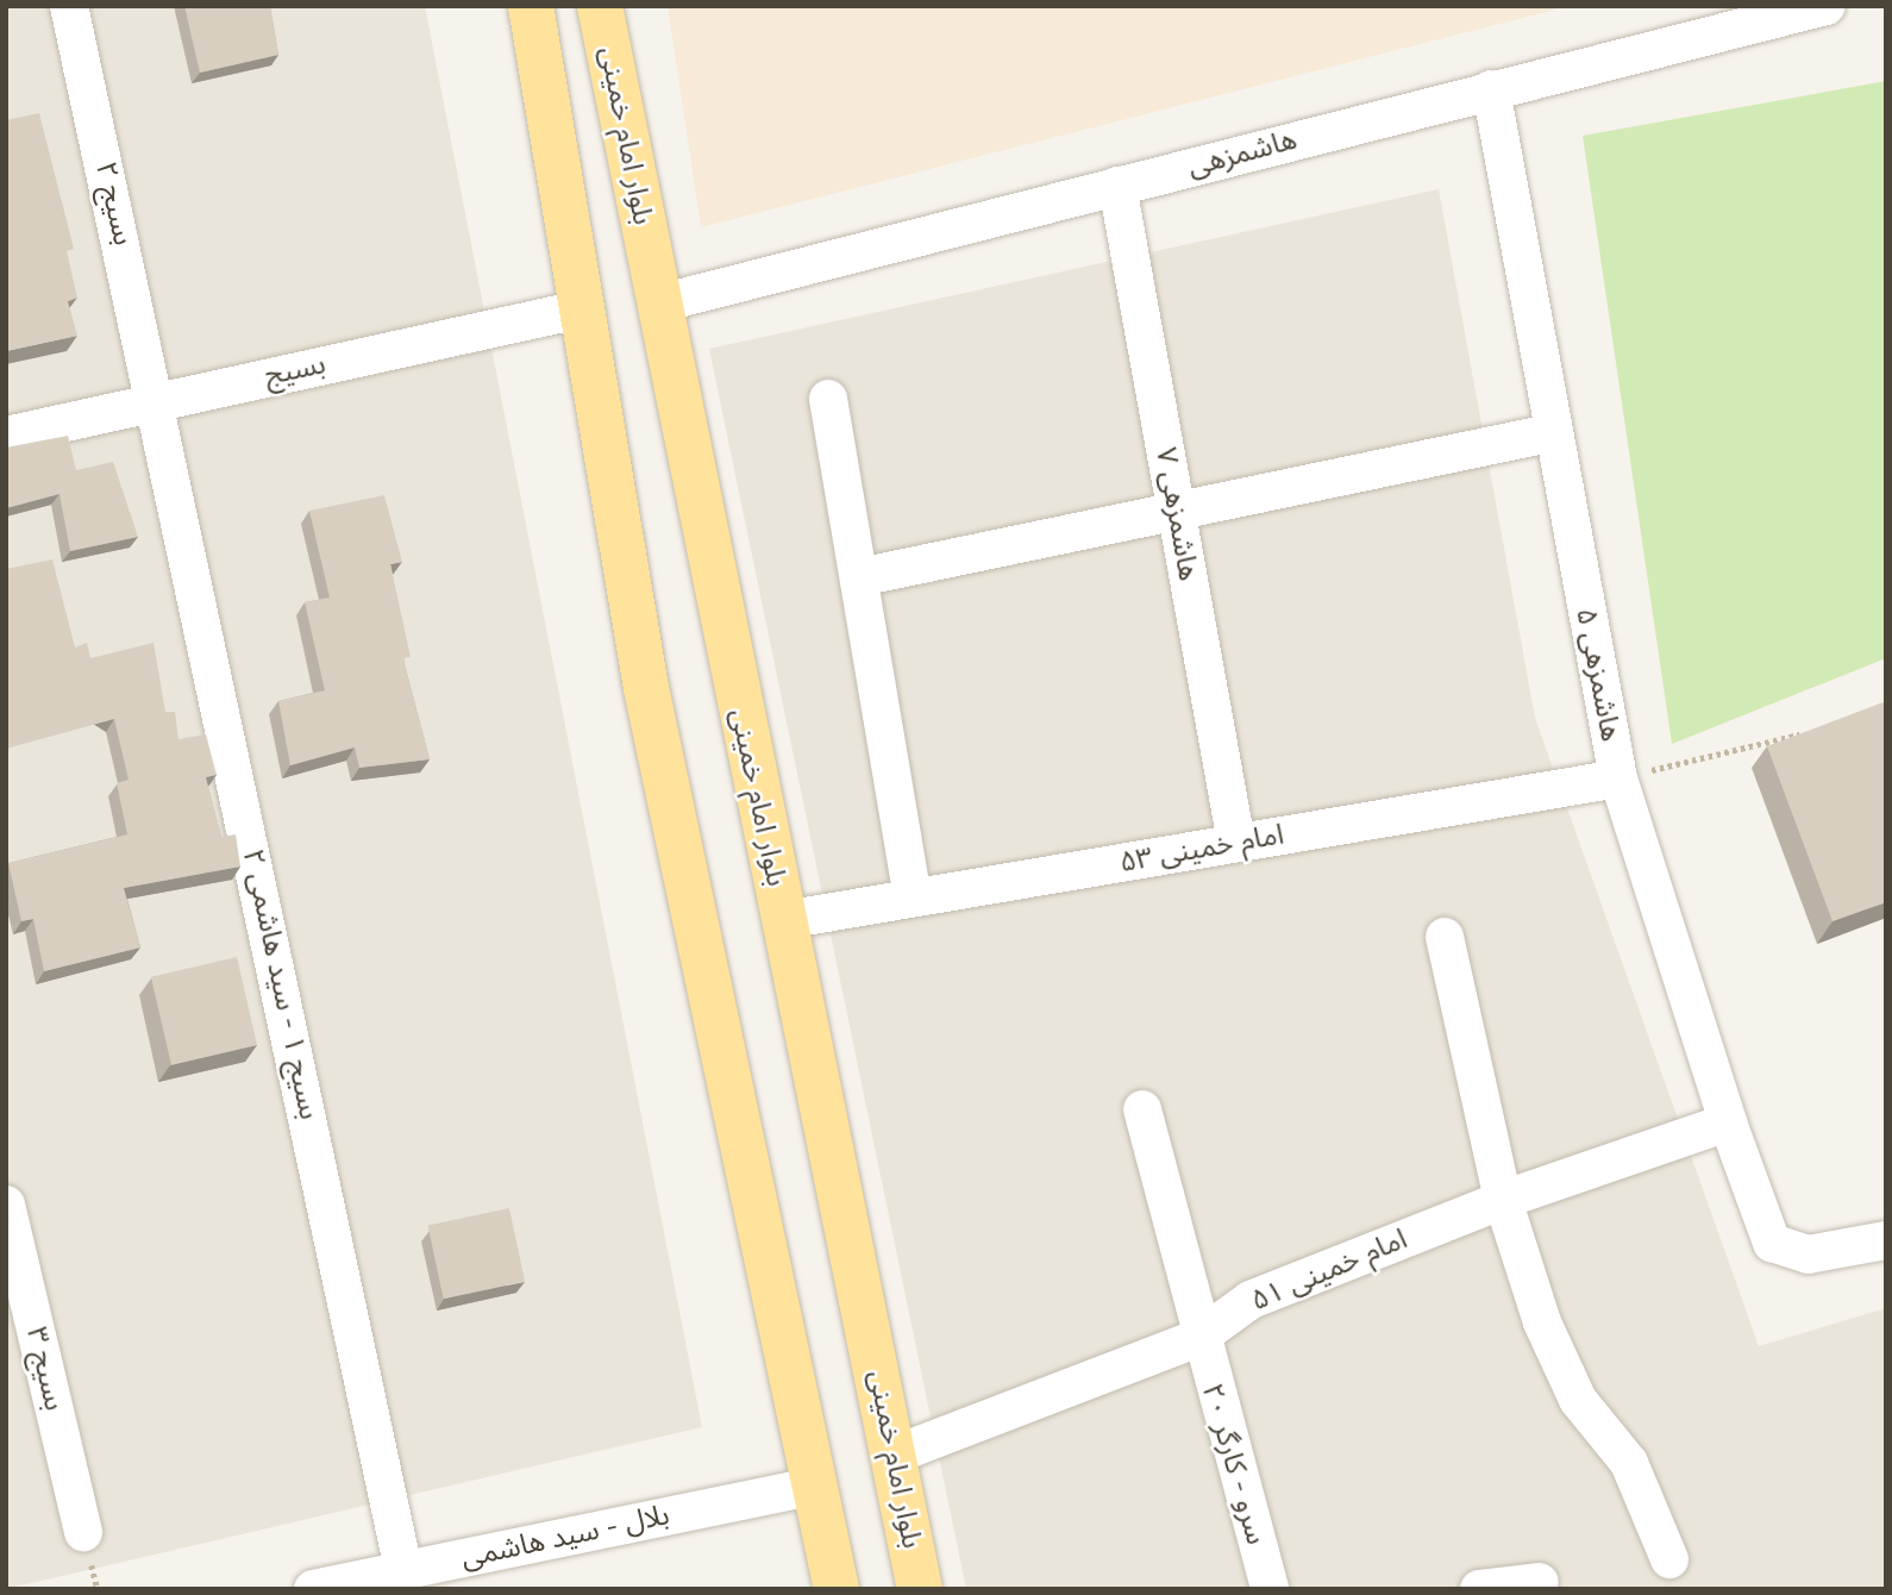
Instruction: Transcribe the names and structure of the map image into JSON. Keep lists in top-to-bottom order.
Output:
{
  "streets": {
    "main road": ["بلوار امام خمینی"],
    "street": [
      "هاشمزهی",
      "بسیج ۲",
      "بسیج",
      "هاشمزهی ۷",
      "هاشمزهی ۵",
      "امام خمینی ۵۳",
      "بسیج ۱ - سید هاشمی ۲",
      "امام خمینی ۵۱",
      "بسیج ۳",
      "سرو - کارگر ۲۰",
      "بلال - سید هاشمی"
    ]
  },
  "crossings": [
    ["بلوار امام خمینی", "هاشمزهی"],
    ["بلوار امام خمینی", "امام خمینی ۵۳"],
    ["بلوار امام خمینی", "امام خمینی ۵۱"],
    ["هاشمزهی", "هاشمزهی ۷"],
    ["هاشمزهی", "هاشمزهی ۵"],
    ["بسیج ۲", "بسیج"],
    ["بسیج ۲", "بسیج ۱ - سید هاشمی ۲"],
    ["بسیج", "بسیج ۱ - سید هاشمی ۲"],
    ["هاشمزهی ۷", "امام خمینی ۵۳"],
    ["هاشمزهی ۵", "امام خمینی ۵۳"],
    ["هاشمزهی ۵", "امام خمینی ۵۱"],
    ["بسیج ۱ - سید هاشمی ۲", "بلال - سید هاشمی"],
    ["امام خمینی ۵۱", "سرو - کارگر ۲۰"]
  ]
}
